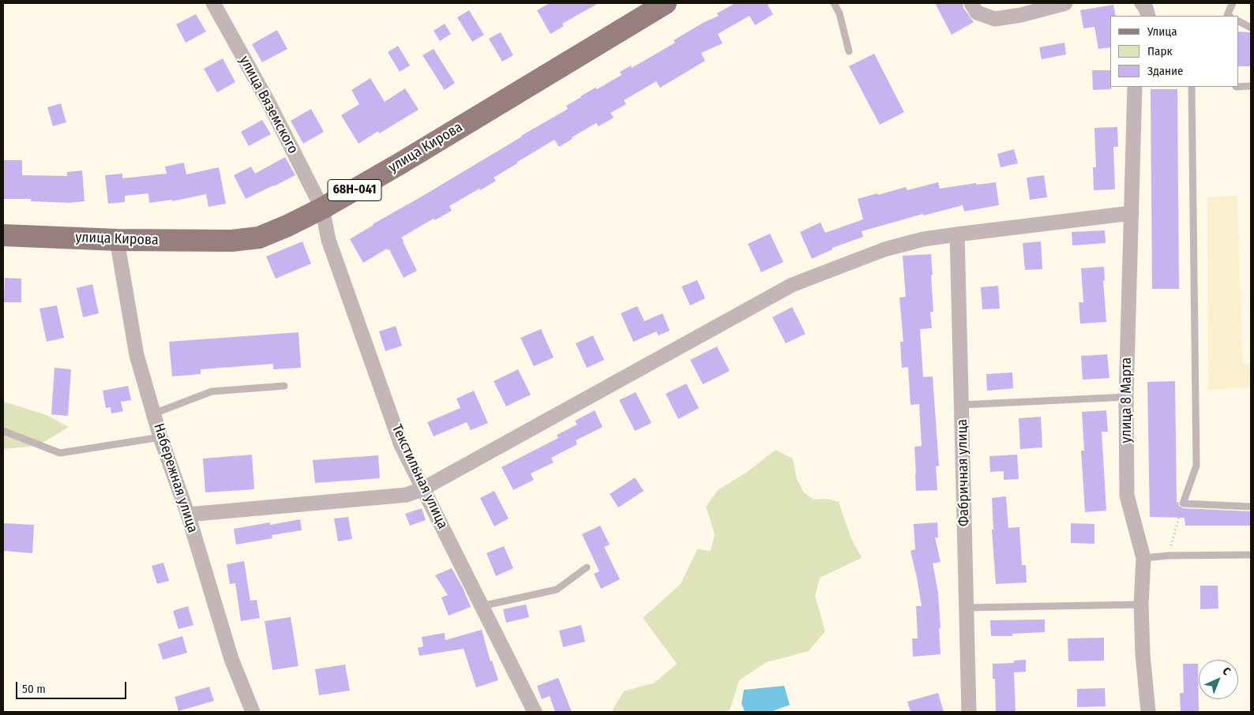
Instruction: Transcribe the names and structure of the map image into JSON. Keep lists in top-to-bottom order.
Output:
{
  "streets": {
    "main road": ["улица Кирова", "68Н-041"],
    "street": [
      "улица Вяземского",
      "улица 8 Марта",
      "Фабричная улица",
      "Текстильная улица",
      "Набережная улица"
    ]
  },
  "crossings": [
    ["улица Вяземского", "улица Кирова"],
    ["улица Вяземского", "Текстильная улица"],
    ["улица Кирова", "Текстильная улица"],
    ["улица Кирова", "Набережная улица"]
  ],
  "legend": ["Улица", "Парк", "Здание"],
  "scale_bar": "50 m",
  "north": "top right"
}
